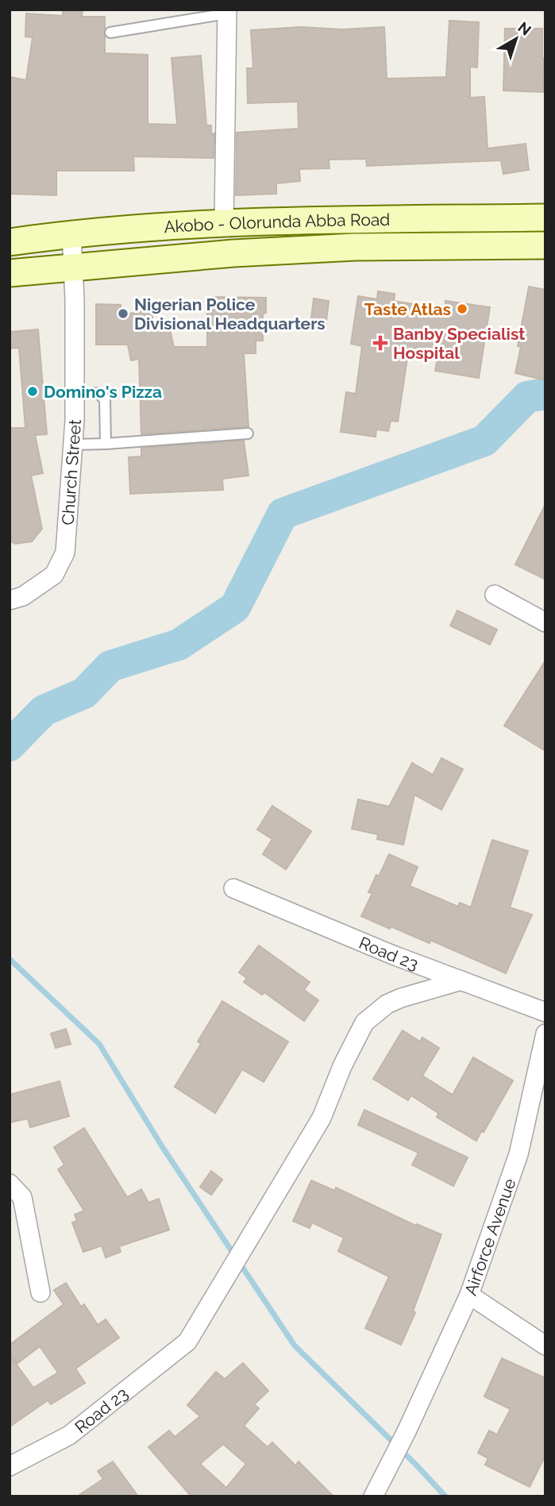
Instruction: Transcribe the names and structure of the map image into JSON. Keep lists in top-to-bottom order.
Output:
{
  "streets": {
    "main road": ["Akobo - Olorunda Abba Road"],
    "street": ["Church Street", "Road 23", "Airforce Avenue"]
  },
  "crossings": [
    ["Akobo - Olorunda Abba Road", "Church Street"]
  ],
  "places": {
    "other": ["Taste Atlas", "Nigerian Police Divisional Headquarters", "Domino's Pizza"],
    "health": ["Banby Specialist Hospital"]
  },
  "north": "top right"
}
